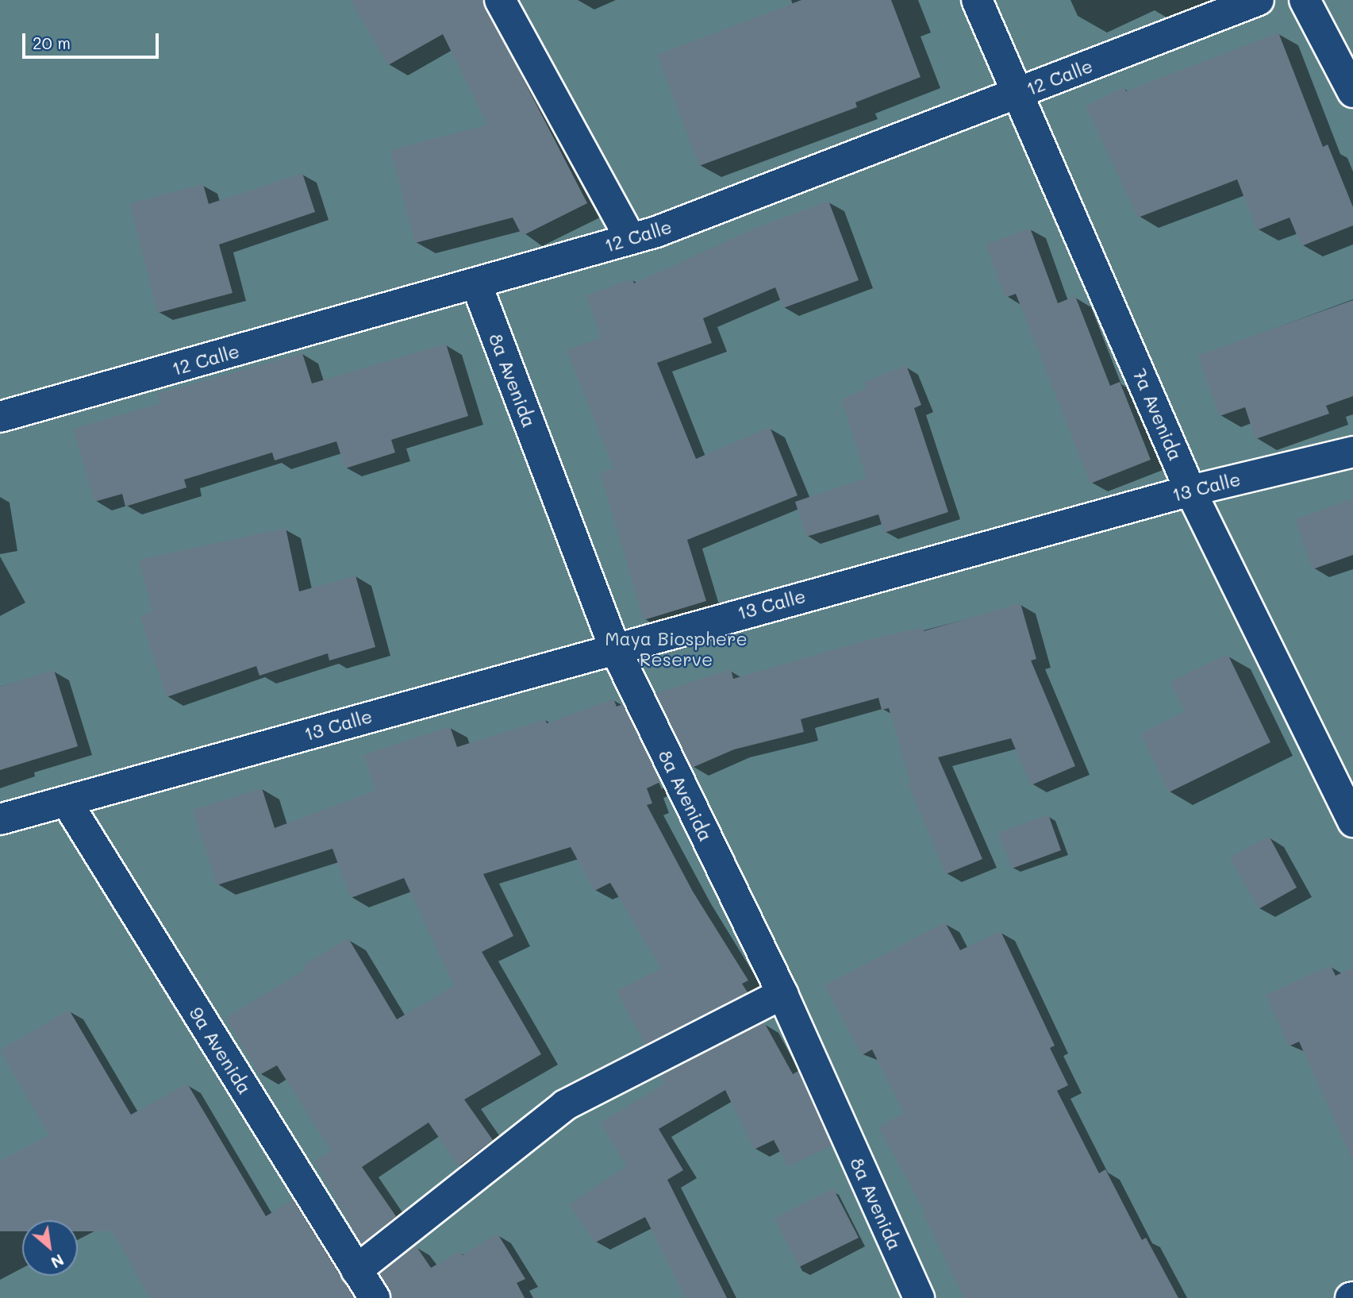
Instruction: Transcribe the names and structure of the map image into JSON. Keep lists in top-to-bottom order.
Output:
{
  "streets": {
    "street": [
      "12 Calle",
      "8a Avenida",
      "7a Avenida",
      "13 Calle",
      "9a Avenida"
    ]
  },
  "crossings": [
    ["12 Calle", "8a Avenida"],
    ["12 Calle", "7a Avenida"],
    ["8a Avenida", "13 Calle"],
    ["7a Avenida", "13 Calle"],
    ["13 Calle", "9a Avenida"]
  ],
  "parks": ["Maya Biosphere Reserve"],
  "scale_bar": "20 m",
  "north": "bottom right"
}
